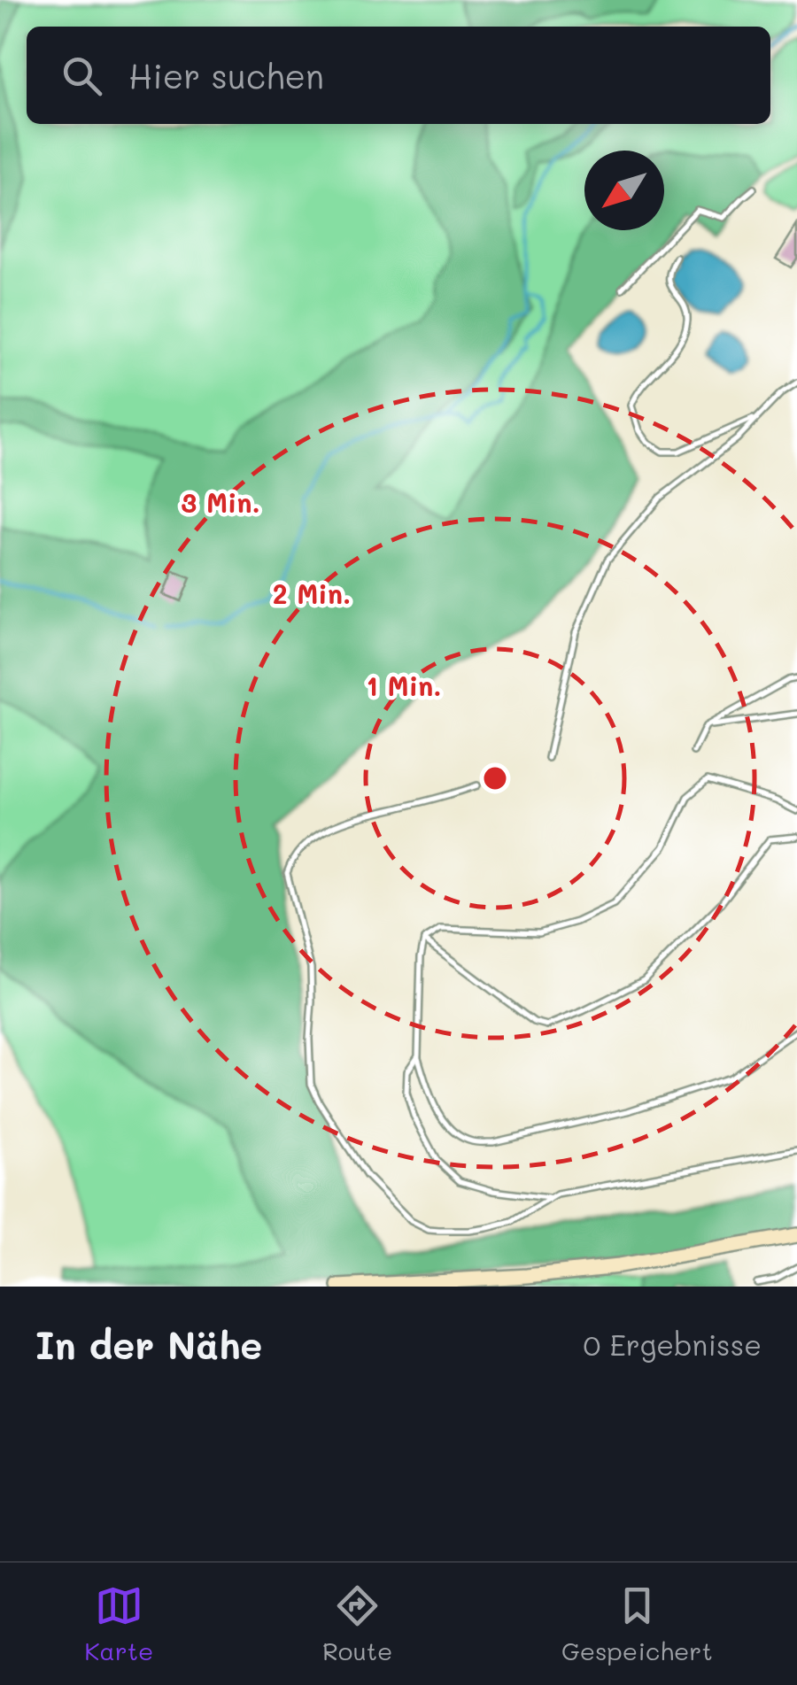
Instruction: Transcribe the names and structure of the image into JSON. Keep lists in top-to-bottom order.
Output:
{
  "north": "bottom left",
  "page": {
    "search": "Hier suchen",
    "heading": ["In der Nähe", "0 Ergebnisse"],
    "nav": ["Karte", "Route", "Gespeichert"]
  },
  "rings": ["3 Min.", "2 Min.", "1 Min."]
}
